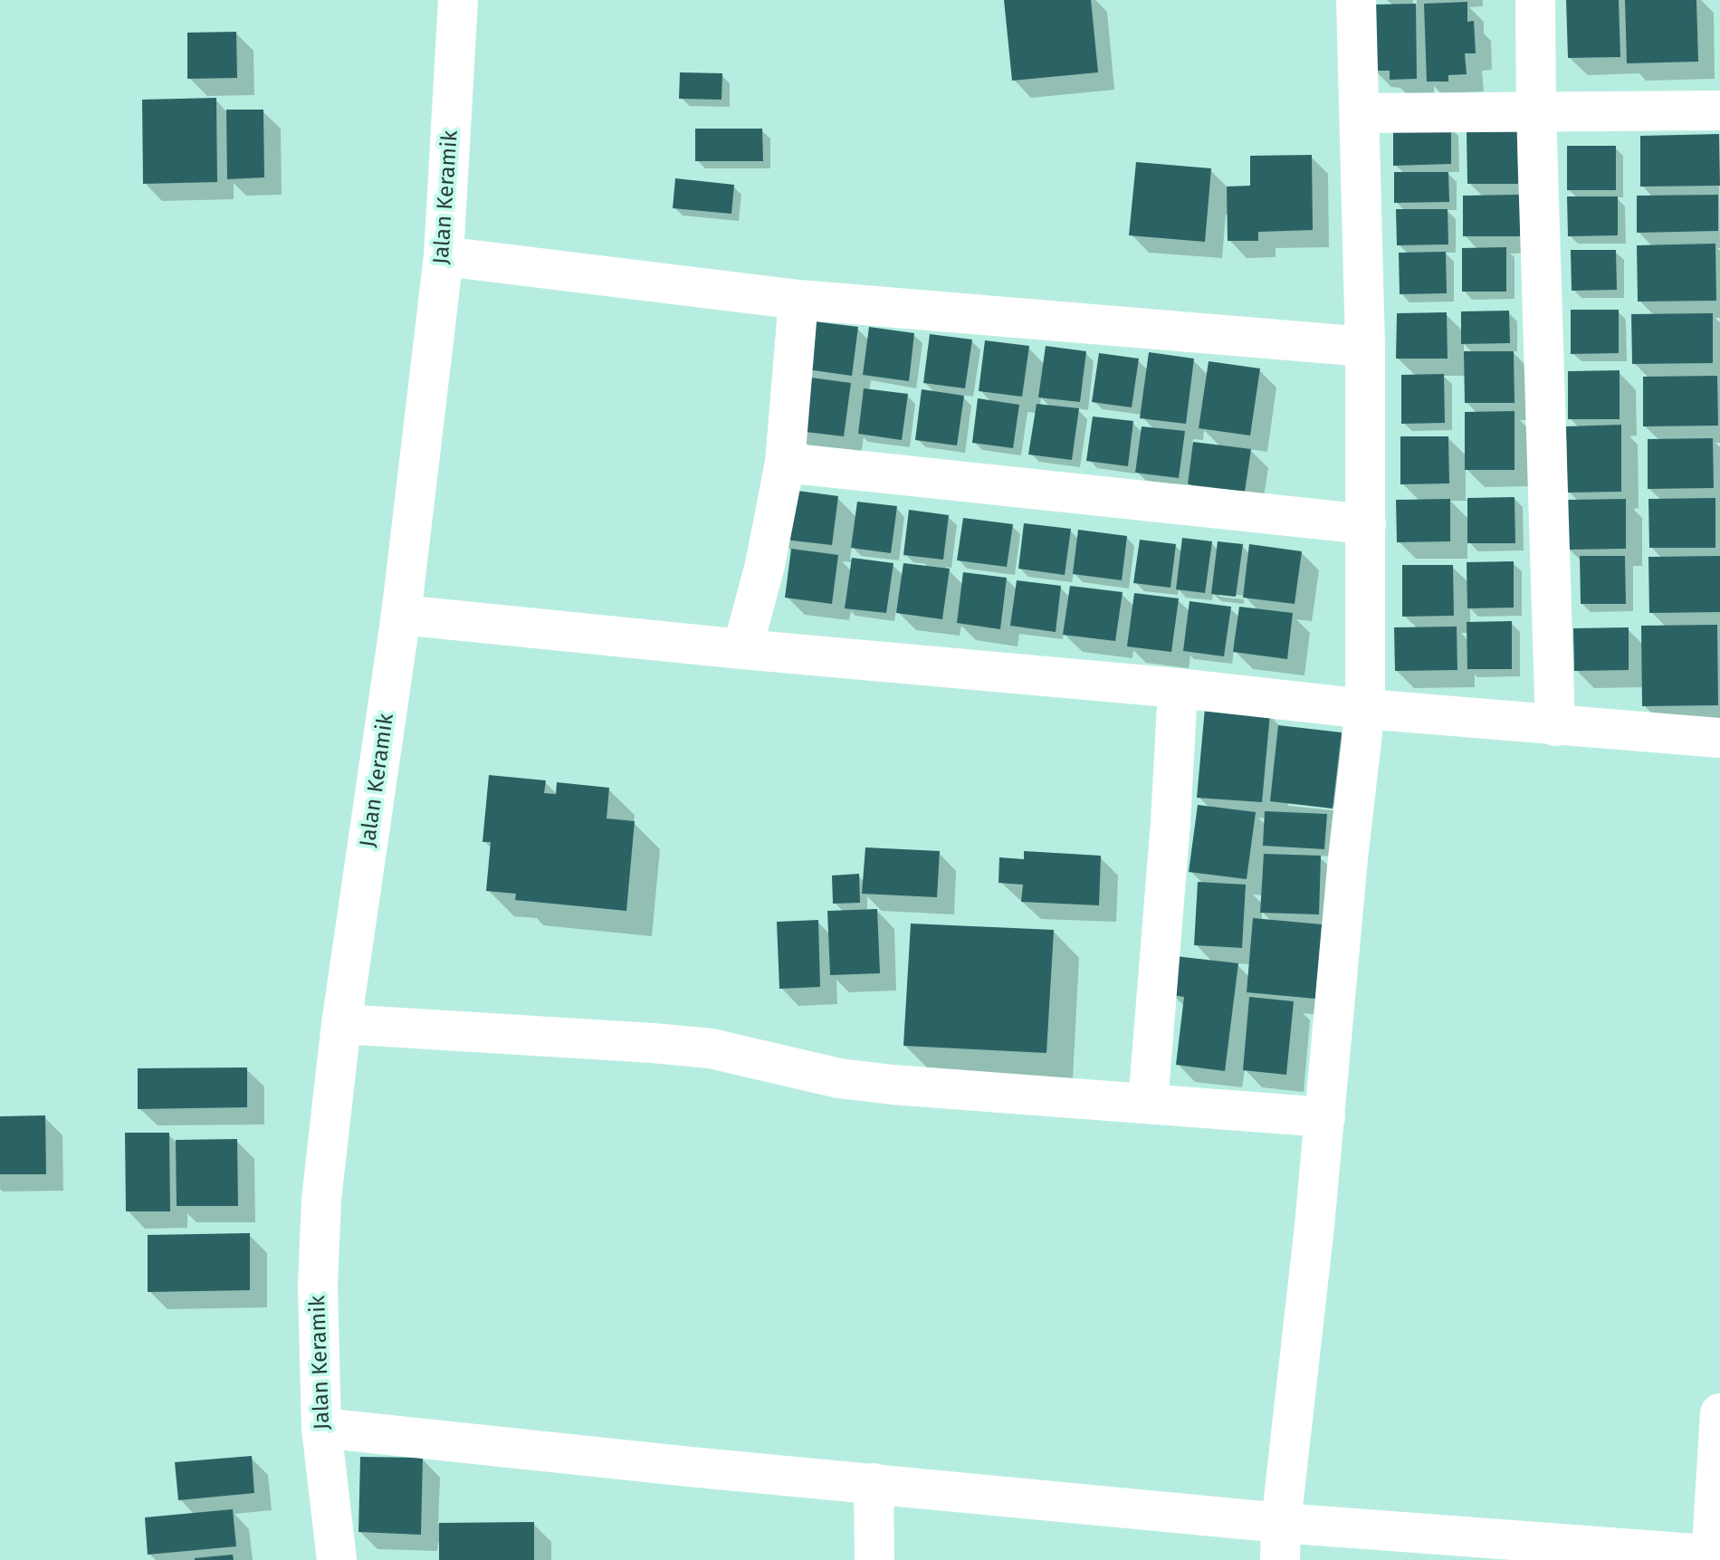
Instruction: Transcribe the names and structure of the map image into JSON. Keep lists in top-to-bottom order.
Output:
{
  "streets": {
    "street": ["Jalan Keramik"]
  }
}
